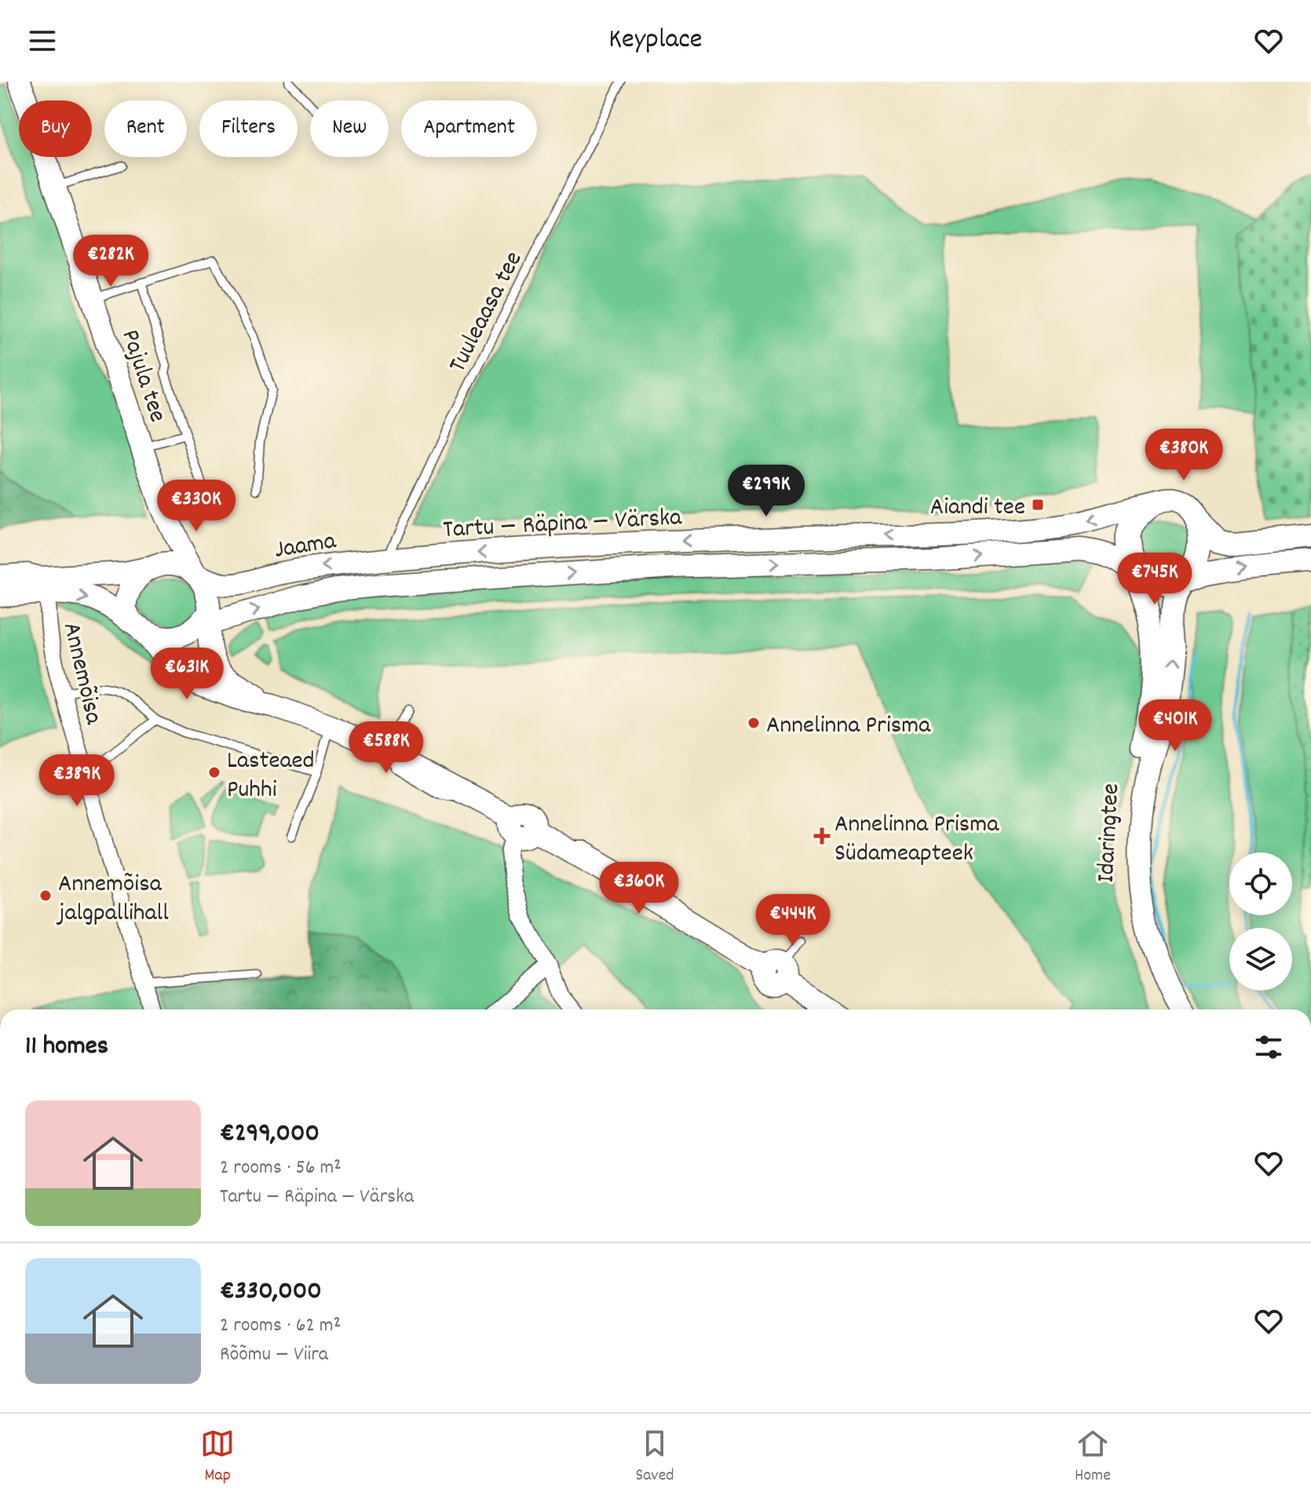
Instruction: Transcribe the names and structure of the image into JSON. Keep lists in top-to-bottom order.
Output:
{
  "streets": {
    "main road": [
      "Pajula tee",
      "Tartu — Räpina — Värska",
      "Jaama",
      "Idaringtee"
    ],
    "street": ["Annemõisa"],
    "lane": ["Tuuleaasa tee"]
  },
  "crossings": [
    ["Tuuleaasa tee", "Tartu — Räpina — Värska"],
    ["Tuuleaasa tee", "Jaama"],
    ["Tartu — Räpina — Värska", "Jaama"],
    ["Tartu — Räpina — Värska", "Idaringtee"]
  ],
  "places": {
    "transit": ["Aiandi tee"],
    "other": ["Annelinna Prisma", "Lasteaed Puhhi", "Annemõisa jalgpallihall"],
    "health": ["Annelinna Prisma Südameapteek"]
  },
  "page": {
    "header": "Keyplace",
    "chip": [
      "Buy",
      "Rent",
      "Filters",
      "New",
      "Apartment"
    ],
    "price": [
      "€282K",
      "€380K",
      "€299K",
      "€330K",
      "€745K",
      "€631K",
      "€401K",
      "€588K",
      "€389K",
      "€360K",
      "€444K"
    ],
    "heading": "11 homes",
    "list": [
      {
        "name": "€299,000",
        "note": "2 rooms · 56 m² · Tartu — Räpina — Värska"
      },
      {
        "name": "€330,000",
        "note": "2 rooms · 62 m² · Rõõmu — Viira"
      }
    ],
    "tabs": ["Map", "Saved", "Home"]
  }
}
